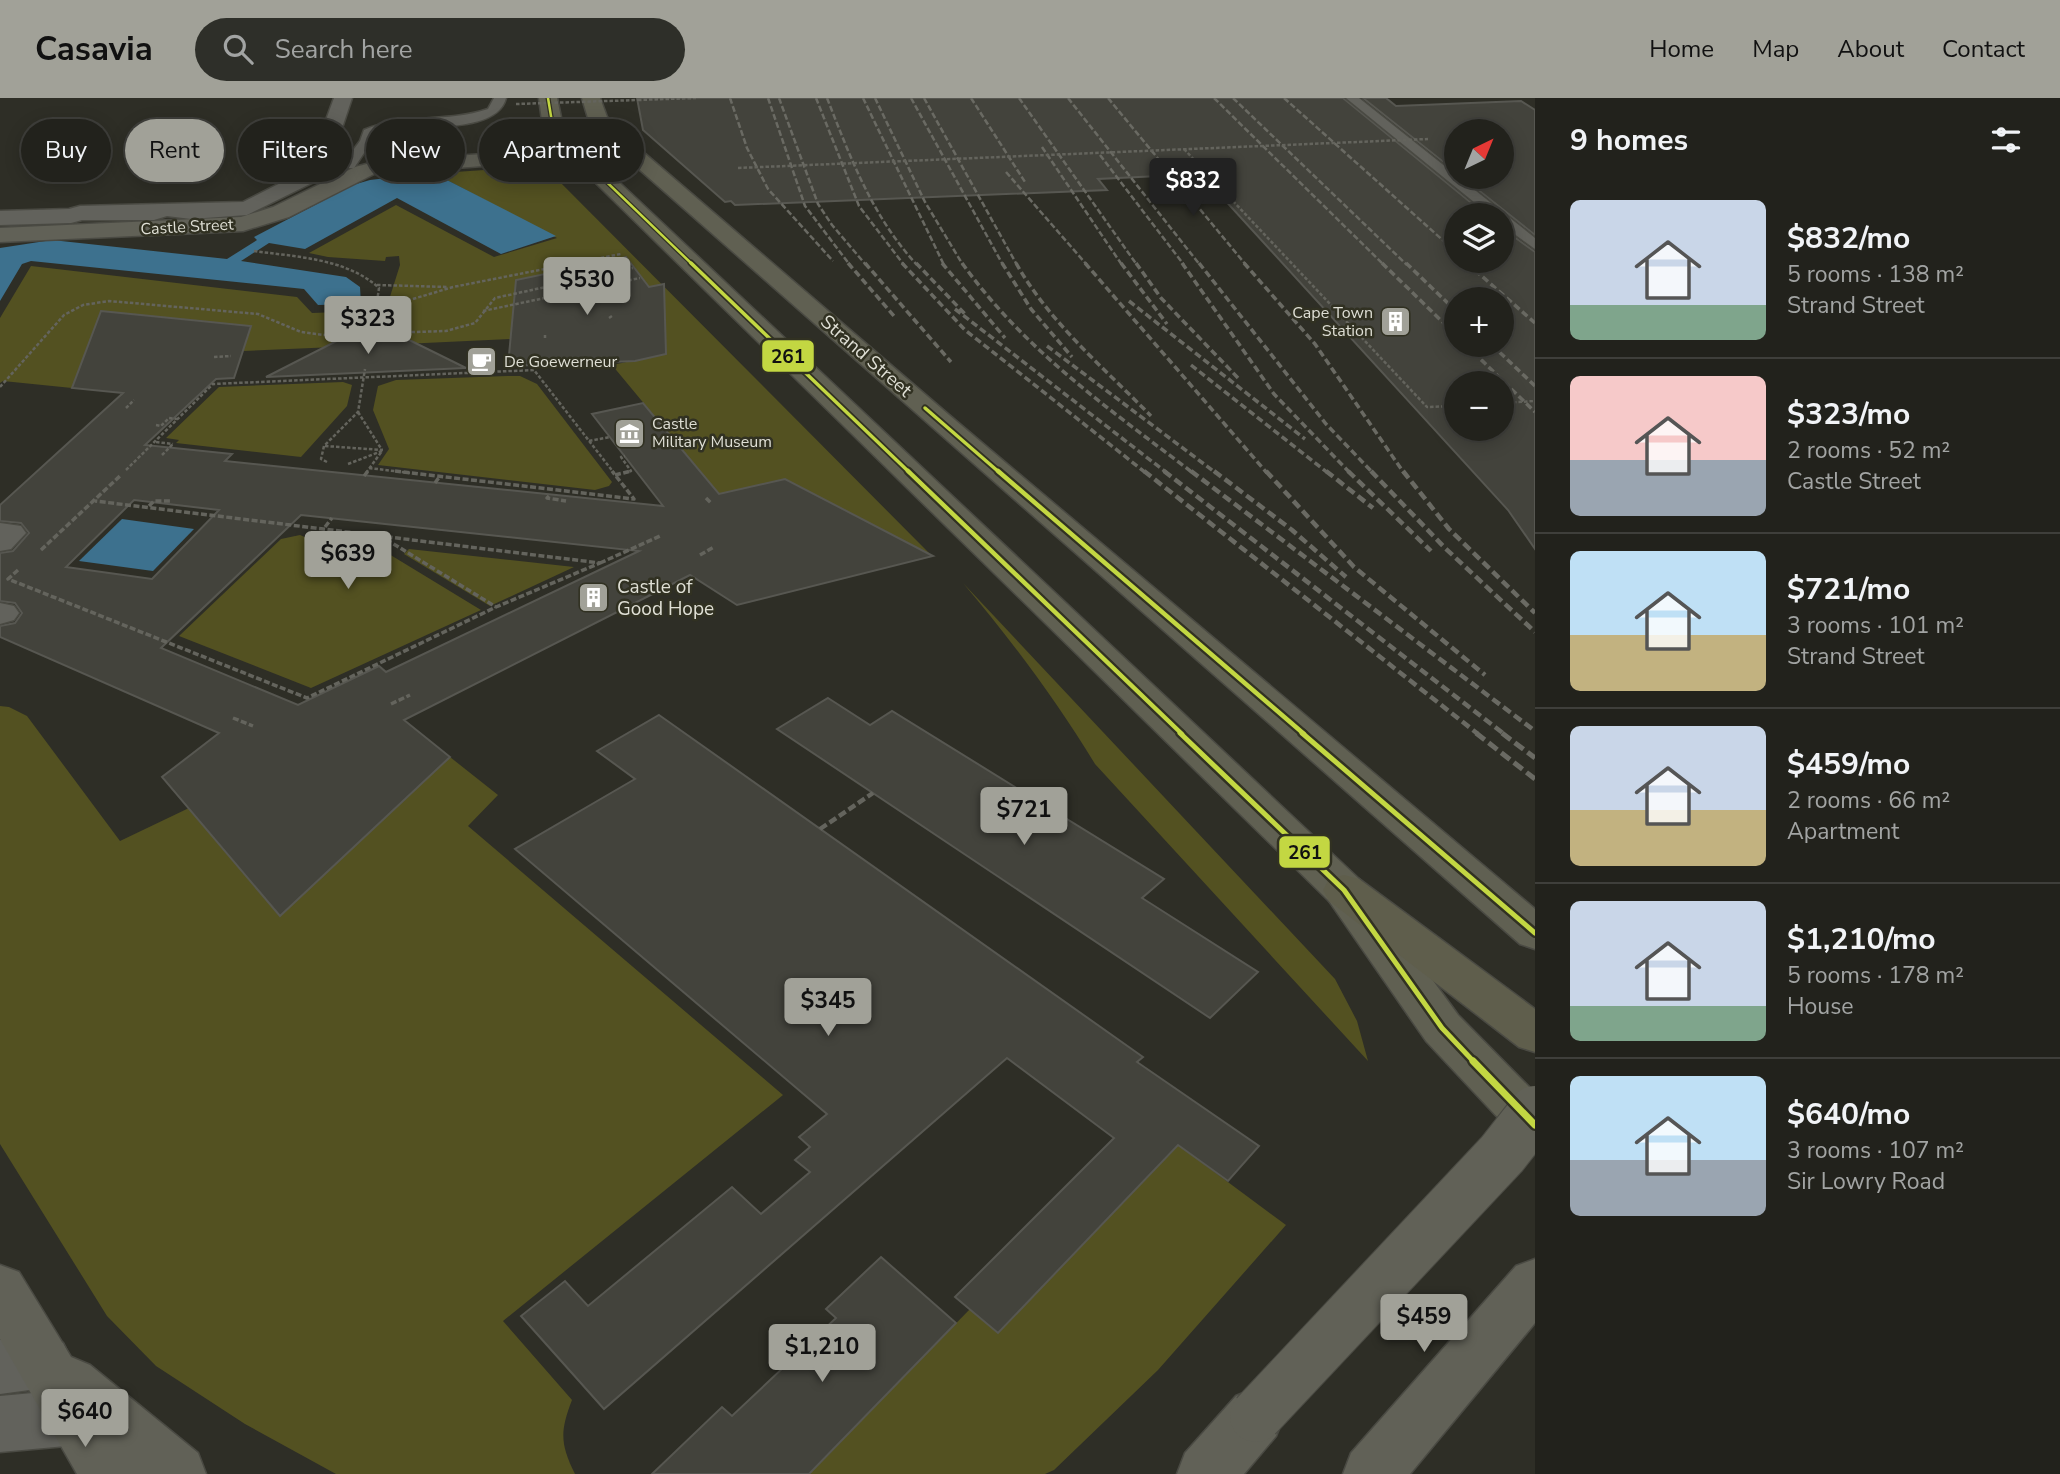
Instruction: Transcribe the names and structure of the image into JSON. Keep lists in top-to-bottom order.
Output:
{
  "streets": {
    "main road": ["Castle Street", "Strand Street"]
  },
  "places": {
    "building": ["Cape Town Station", "Castle of Good Hope"],
    "cafe": ["De Goewerneur"],
    "museum": ["Castle Military Museum"]
  },
  "lines": ["transit line 261"],
  "north": "top right",
  "page": {
    "header": "Casavia",
    "search": "Search here",
    "nav": [
      "Home",
      "Map",
      "About",
      "Contact"
    ],
    "heading": "9 homes",
    "map_buttons": ["+", "−"],
    "chip": [
      "Buy",
      "Rent",
      "Filters",
      "New",
      "Apartment"
    ],
    "price": [
      "$832",
      "$530",
      "$323",
      "$639",
      "$721",
      "$345",
      "$459",
      "$1,210",
      "$640"
    ],
    "list": [
      {
        "name": "$832/mo",
        "note": "5 rooms · 138 m² · Strand Street"
      },
      {
        "name": "$323/mo",
        "note": "2 rooms · 52 m² · Castle Street"
      },
      {
        "name": "$721/mo",
        "note": "3 rooms · 101 m² · Strand Street"
      },
      {
        "name": "$459/mo",
        "note": "2 rooms · 66 m² · Apartment"
      },
      {
        "name": "$1,210/mo",
        "note": "5 rooms · 178 m² · House"
      },
      {
        "name": "$640/mo",
        "note": "3 rooms · 107 m² · Sir Lowry Road"
      }
    ]
  }
}
